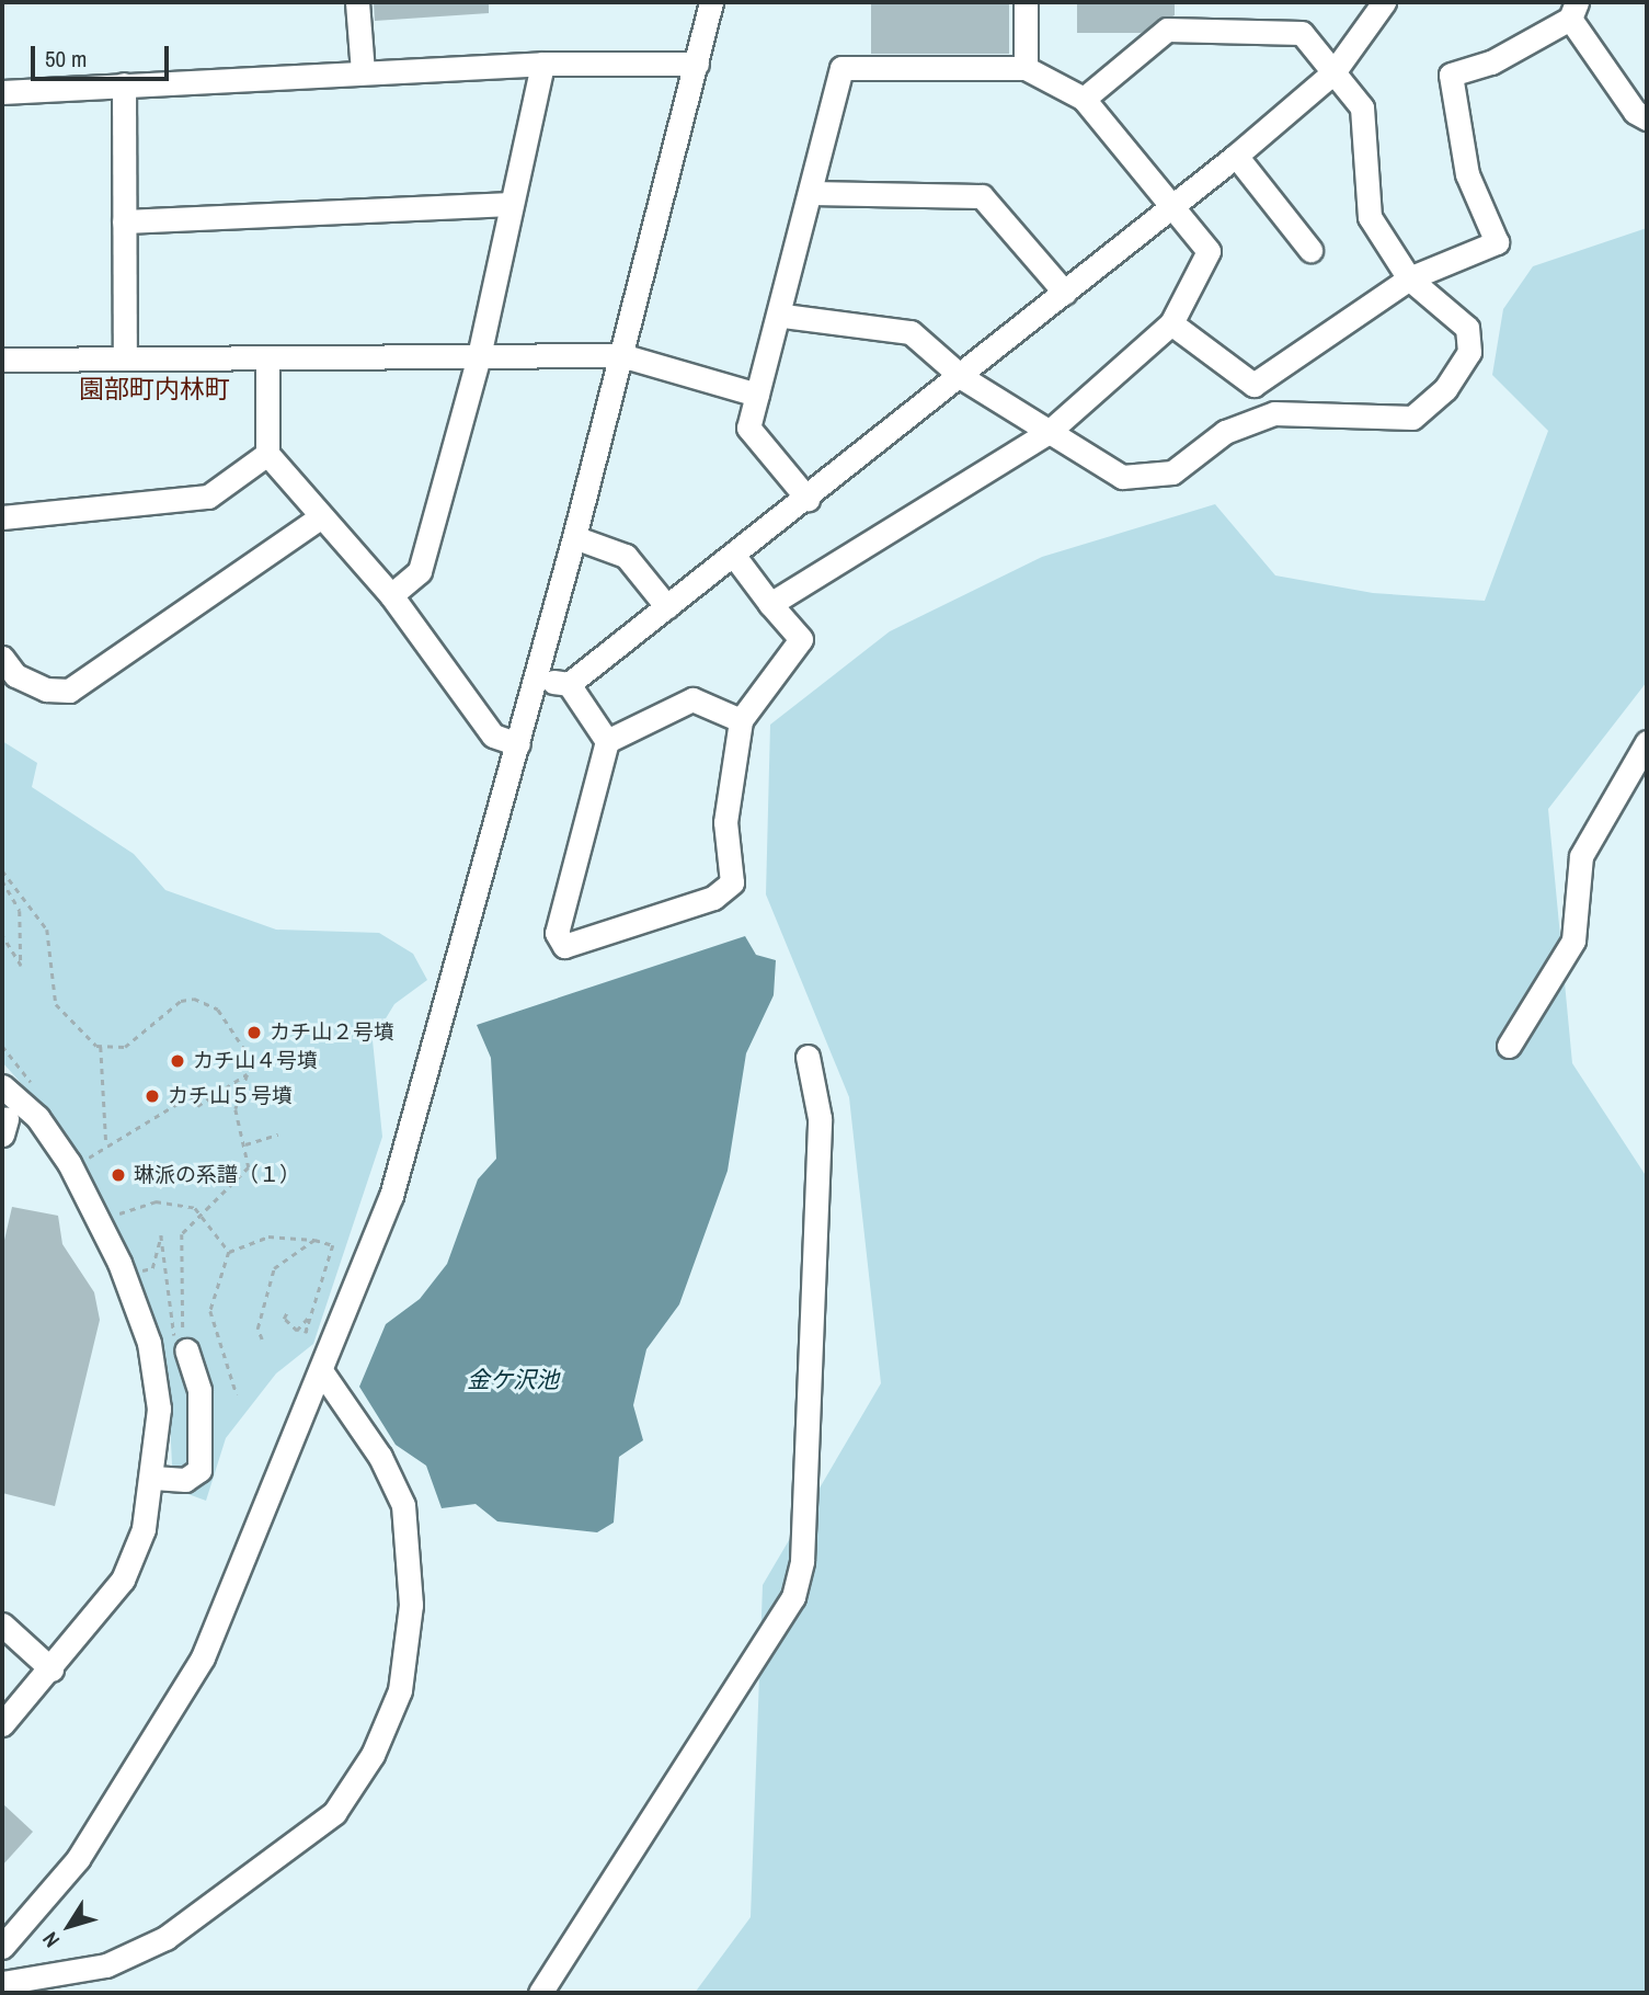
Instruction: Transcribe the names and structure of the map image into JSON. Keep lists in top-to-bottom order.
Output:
{
  "districts": ["園部町内林町"],
  "water": ["金ケ沢池"],
  "places": [
    "カチ山２号墳",
    "カチ山４号墳",
    "カチ山５号墳",
    "琳派の系譜（１）"
  ],
  "scale_bar": "50 m",
  "north": "bottom left"
}
